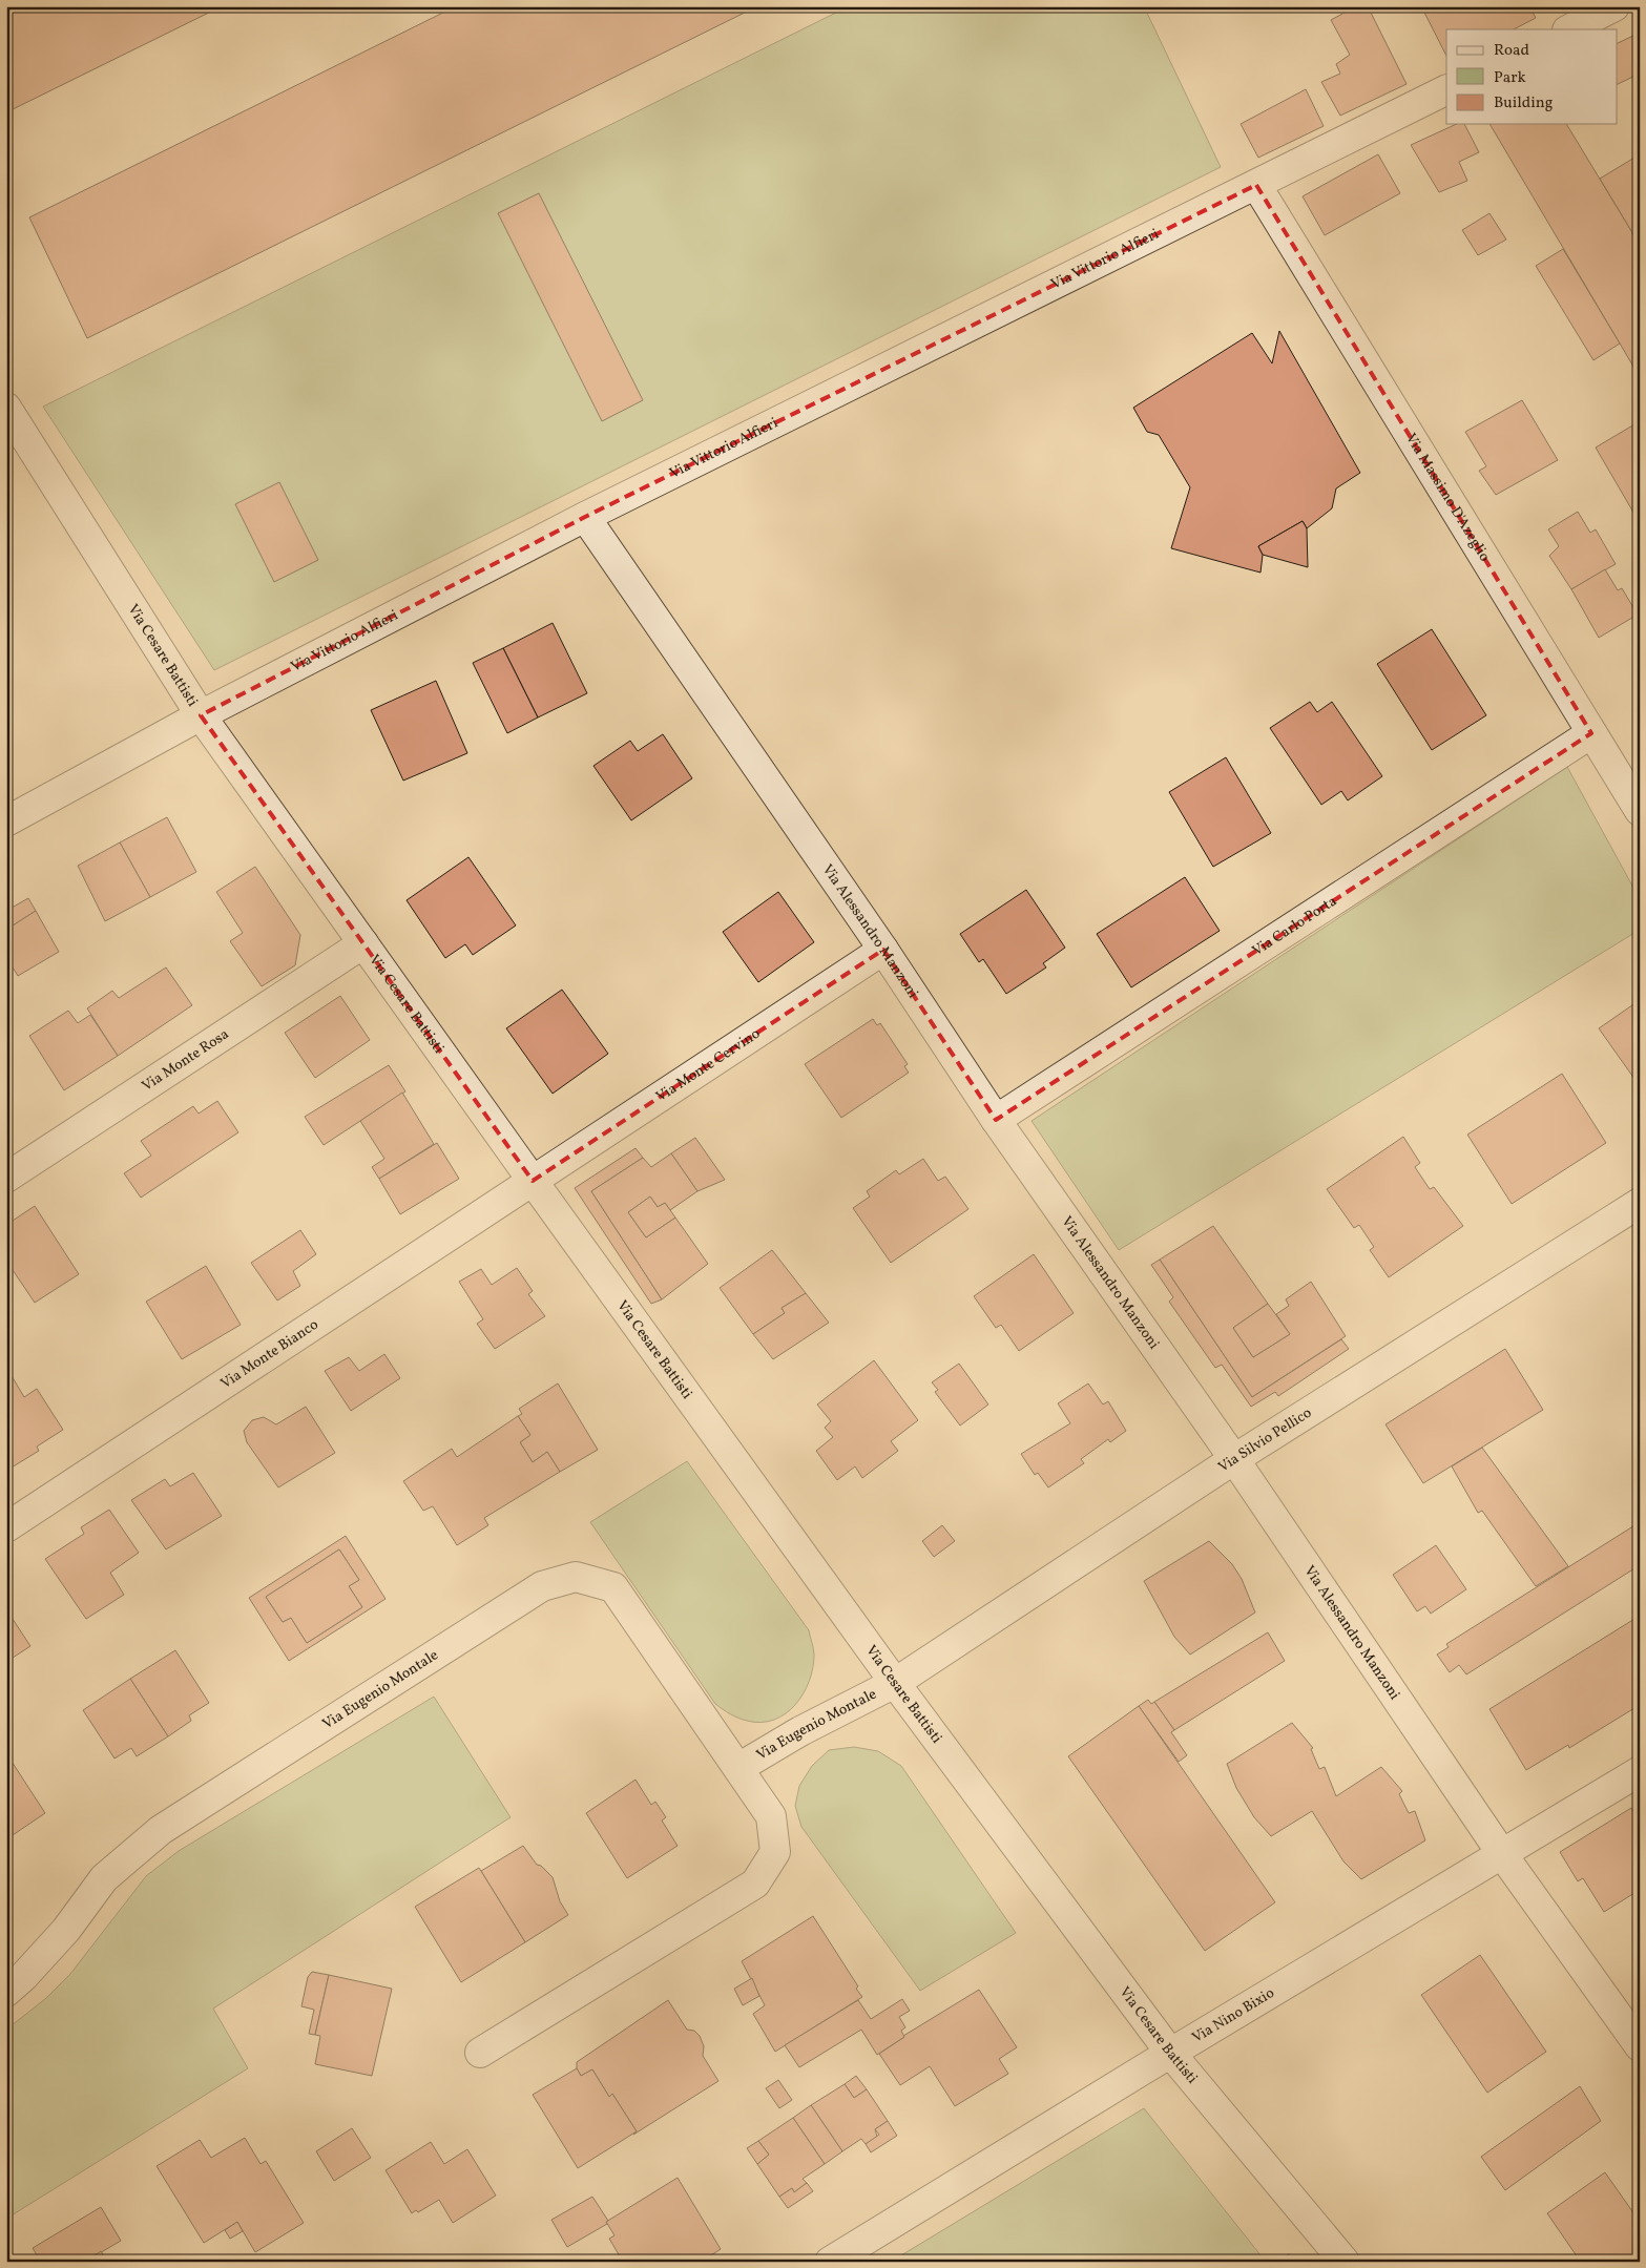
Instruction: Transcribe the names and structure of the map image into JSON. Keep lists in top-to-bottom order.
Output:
{
  "streets": {
    "street": [
      "Via Vittorio Alfieri",
      "Via Massimo D'Azeglio",
      "Via Cesare Battisti",
      "Via Carlo Porta",
      "Via Alessandro Manzoni",
      "Via Monte Rosa",
      "Via Monte Cervino",
      "Via Monte Bianco",
      "Via Silvio Pellico",
      "Via Eugenio Montale",
      "Via Nino Bixio"
    ]
  },
  "crossings": [
    ["Via Vittorio Alfieri", "Via Massimo D'Azeglio"],
    ["Via Vittorio Alfieri", "Via Cesare Battisti"],
    ["Via Vittorio Alfieri", "Via Alessandro Manzoni"],
    ["Via Massimo D'Azeglio", "Via Carlo Porta"],
    ["Via Cesare Battisti", "Via Monte Rosa"],
    ["Via Cesare Battisti", "Via Monte Cervino"],
    ["Via Cesare Battisti", "Via Monte Bianco"],
    ["Via Cesare Battisti", "Via Silvio Pellico"],
    ["Via Cesare Battisti", "Via Eugenio Montale"],
    ["Via Cesare Battisti", "Via Nino Bixio"],
    ["Via Carlo Porta", "Via Alessandro Manzoni"],
    ["Via Alessandro Manzoni", "Via Monte Cervino"],
    ["Via Alessandro Manzoni", "Via Silvio Pellico"],
    ["Via Alessandro Manzoni", "Via Nino Bixio"],
    ["Via Monte Cervino", "Via Monte Bianco"],
    ["Via Silvio Pellico", "Via Eugenio Montale"]
  ],
  "legend": ["Road", "Park", "Building"]
}
